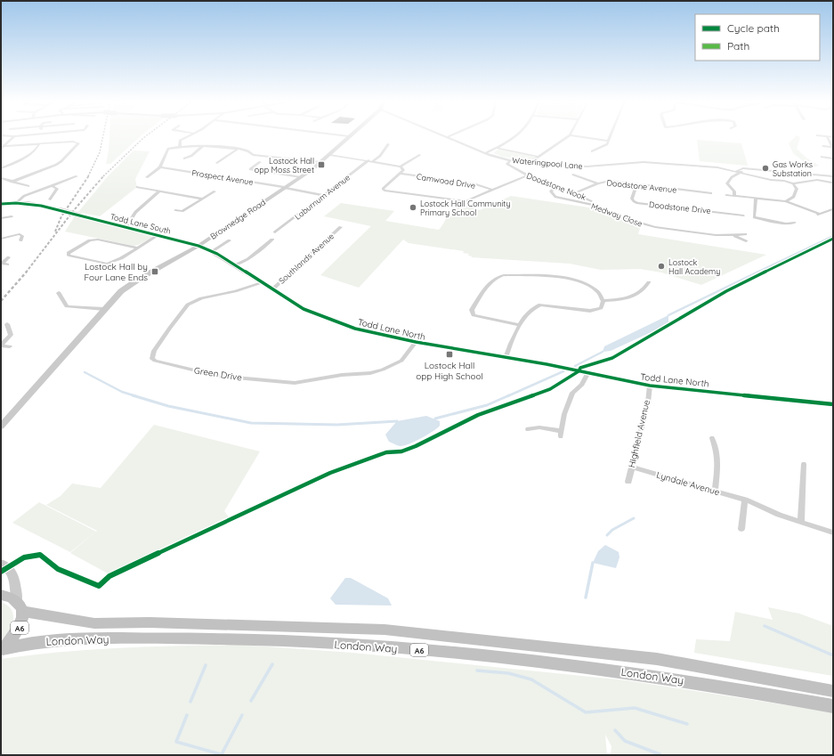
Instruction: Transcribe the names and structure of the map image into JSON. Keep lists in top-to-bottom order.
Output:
{
  "streets": {
    "highway": ["A6", "London Way"],
    "main road": ["Brownedge Road"],
    "street": [
      "Wateringpool Lane",
      "Prospect Avenue",
      "Camwood Drive",
      "Doodstone Nook",
      "Doodstone Avenue",
      "Laburnum Avenue",
      "Doodstone Drive",
      "Medway Close",
      "Todd Lane South",
      "Southlands Avenue",
      "Todd Lane North",
      "Green Drive",
      "Highfield Avenue",
      "Lyndale Avenue"
    ]
  },
  "crossings": [
    ["Wateringpool Lane", "Doodstone Nook"],
    ["Prospect Avenue", "Laburnum Avenue"],
    ["Prospect Avenue", "Brownedge Road"],
    ["Doodstone Nook", "Doodstone Avenue"],
    ["Doodstone Nook", "Medway Close"],
    ["Doodstone Avenue", "Doodstone Drive"],
    ["Brownedge Road", "Todd Lane South"],
    ["Brownedge Road", "Todd Lane North"],
    ["Todd Lane South", "Todd Lane North"],
    ["Southlands Avenue", "Todd Lane North"],
    ["Todd Lane North", "Green Drive"],
    ["Todd Lane North", "Highfield Avenue"],
    ["Highfield Avenue", "Lyndale Avenue"],
    ["A6", "London Way"]
  ],
  "places": {
    "transit": ["Lostock Hall opp Moss Street", "Lostock Hall by Four Lane Ends", "Lostock Hall opp High School"],
    "other": ["Gas Works Substation", "Lostock Hall Community Primary School", "Lostock Hall Academy"]
  },
  "legend": ["Cycle path", "Path"]
}
